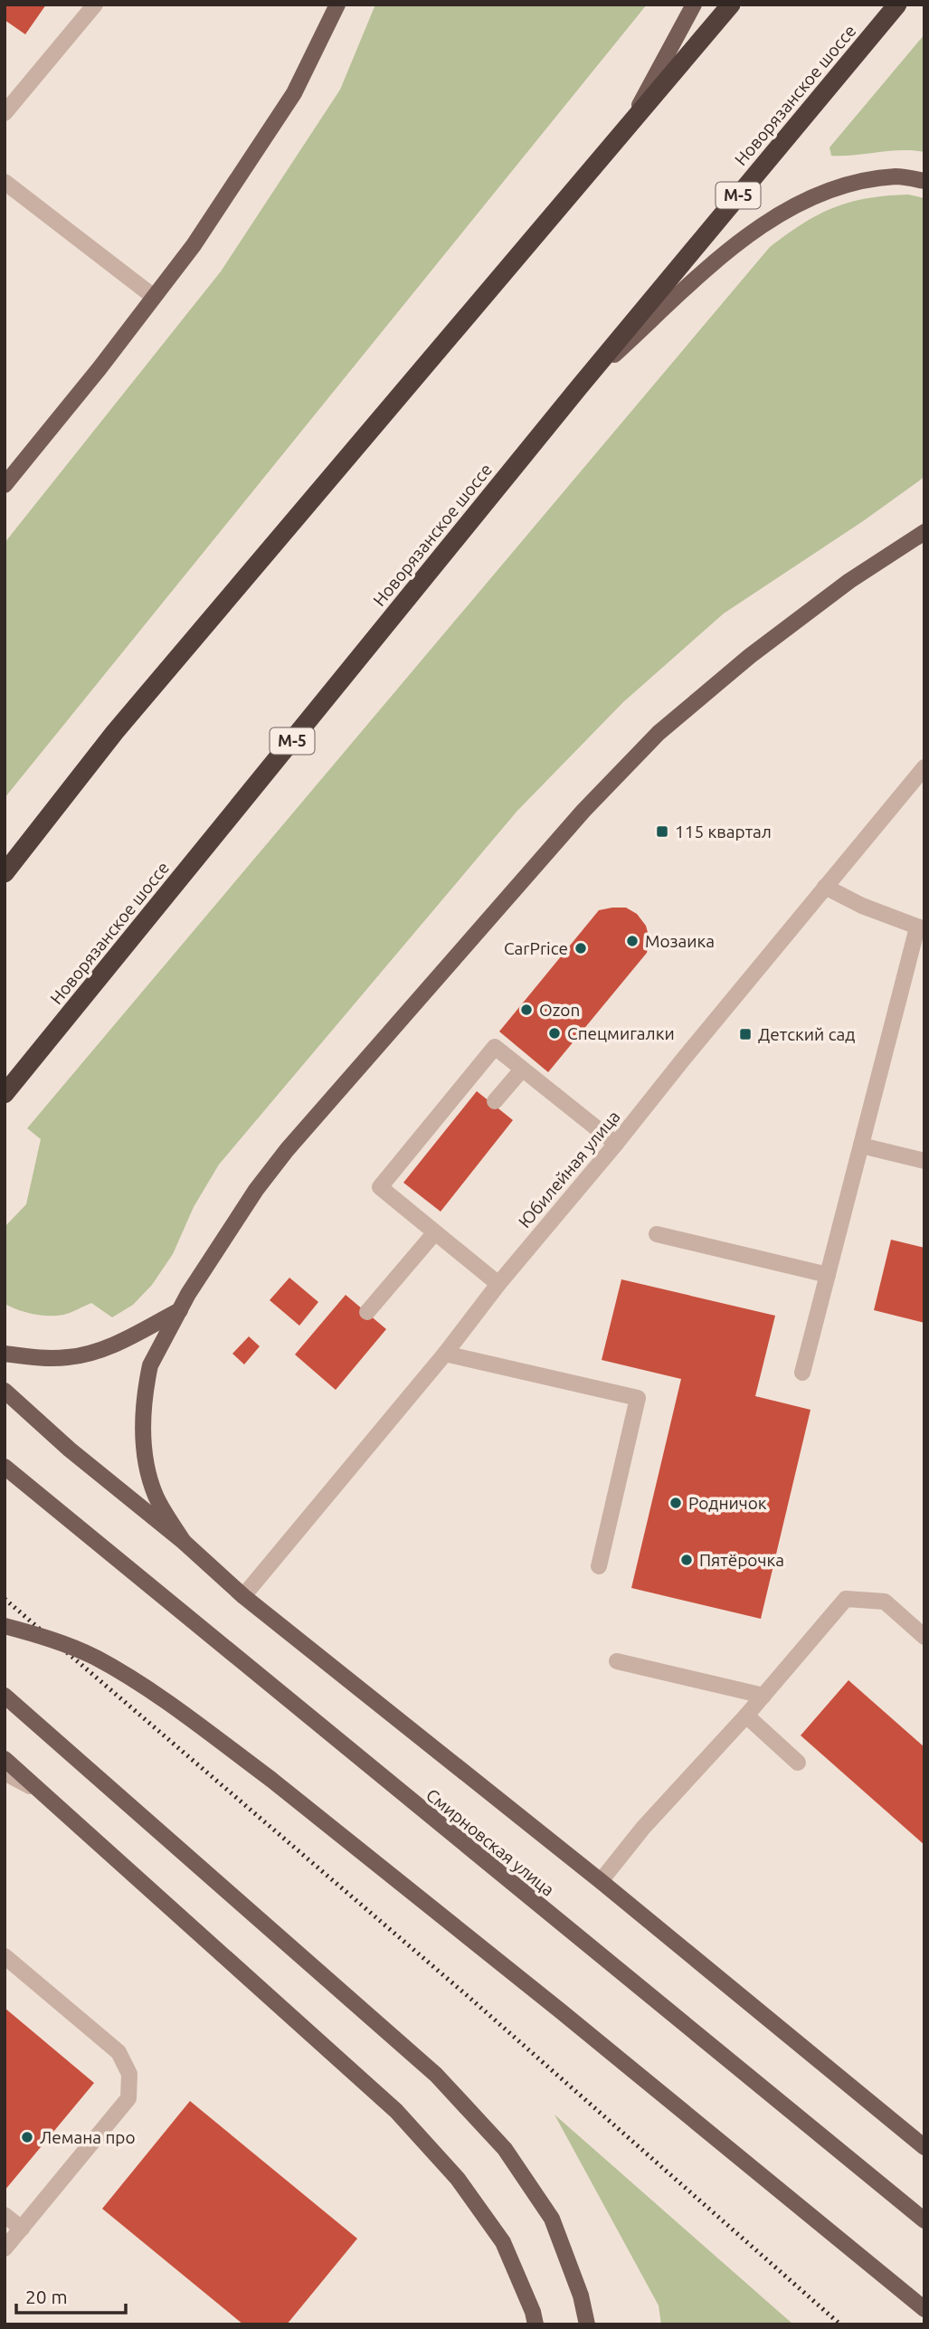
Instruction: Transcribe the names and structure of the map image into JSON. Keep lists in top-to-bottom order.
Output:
{
  "streets": {
    "highway": ["Новорязанское шоссе", "М-5"],
    "main road": ["Смирновская улица"],
    "street": ["Юбилейная улица"]
  },
  "crossings": [
    ["Новорязанское шоссе", "М-5"]
  ],
  "places": {
    "transit": ["115 квартал", "Детский сад"],
    "other": [
      "Мозаика",
      "CarPrice",
      "Ozon",
      "Спецмигалки",
      "Родничок",
      "Пятёрочка",
      "Лемана про"
    ]
  },
  "scale_bar": "20 m"
}
